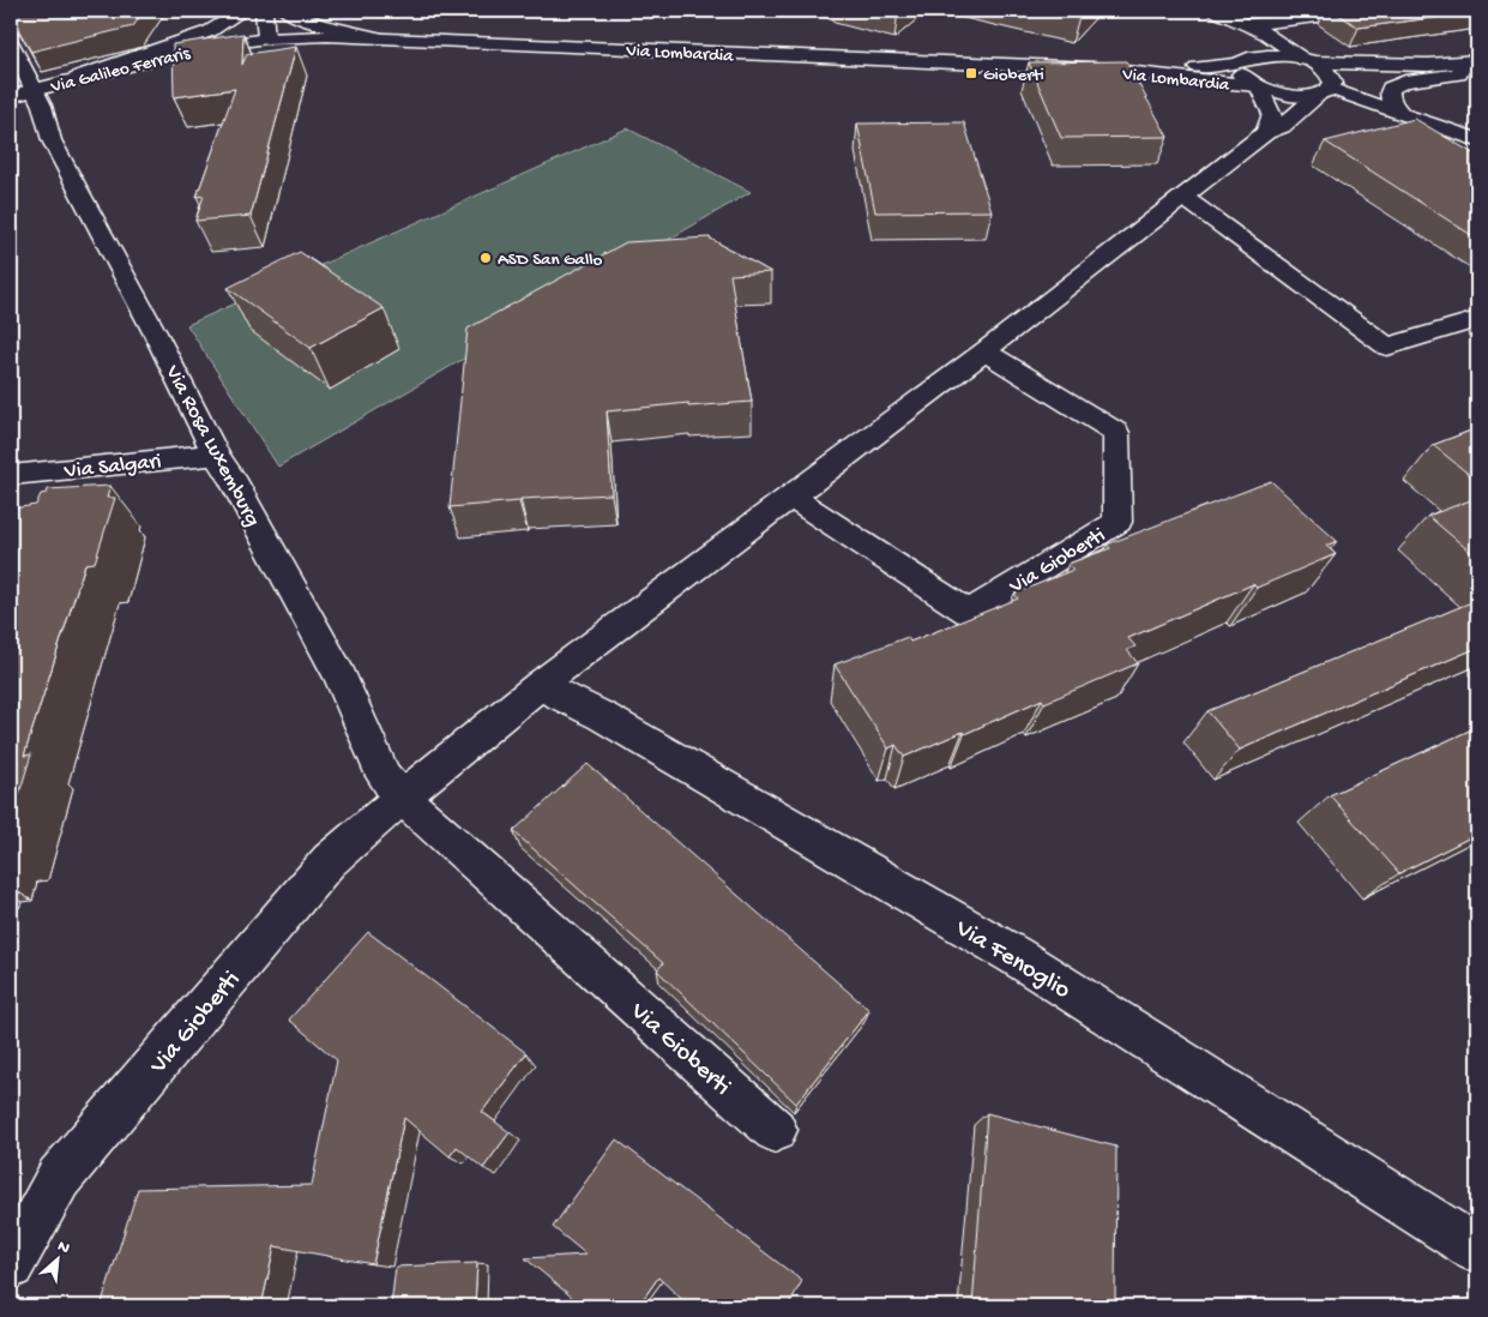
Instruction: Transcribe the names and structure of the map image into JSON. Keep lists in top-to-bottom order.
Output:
{
  "streets": {
    "street": [
      "Via Lombardia",
      "Via Galileo Ferraris",
      "Via Rosa Luxemburg",
      "Via Salgari",
      "Via Gioberti",
      "Via Fenoglio"
    ]
  },
  "crossings": [
    ["Via Lombardia", "Via Galileo Ferraris"],
    ["Via Lombardia", "Via Gioberti"],
    ["Via Galileo Ferraris", "Via Rosa Luxemburg"],
    ["Via Rosa Luxemburg", "Via Salgari"],
    ["Via Rosa Luxemburg", "Via Gioberti"],
    ["Via Gioberti", "Via Fenoglio"]
  ],
  "places": {
    "transit": ["Gioberti"],
    "other": ["ASD San Gallo"]
  },
  "north": "top right"
}
